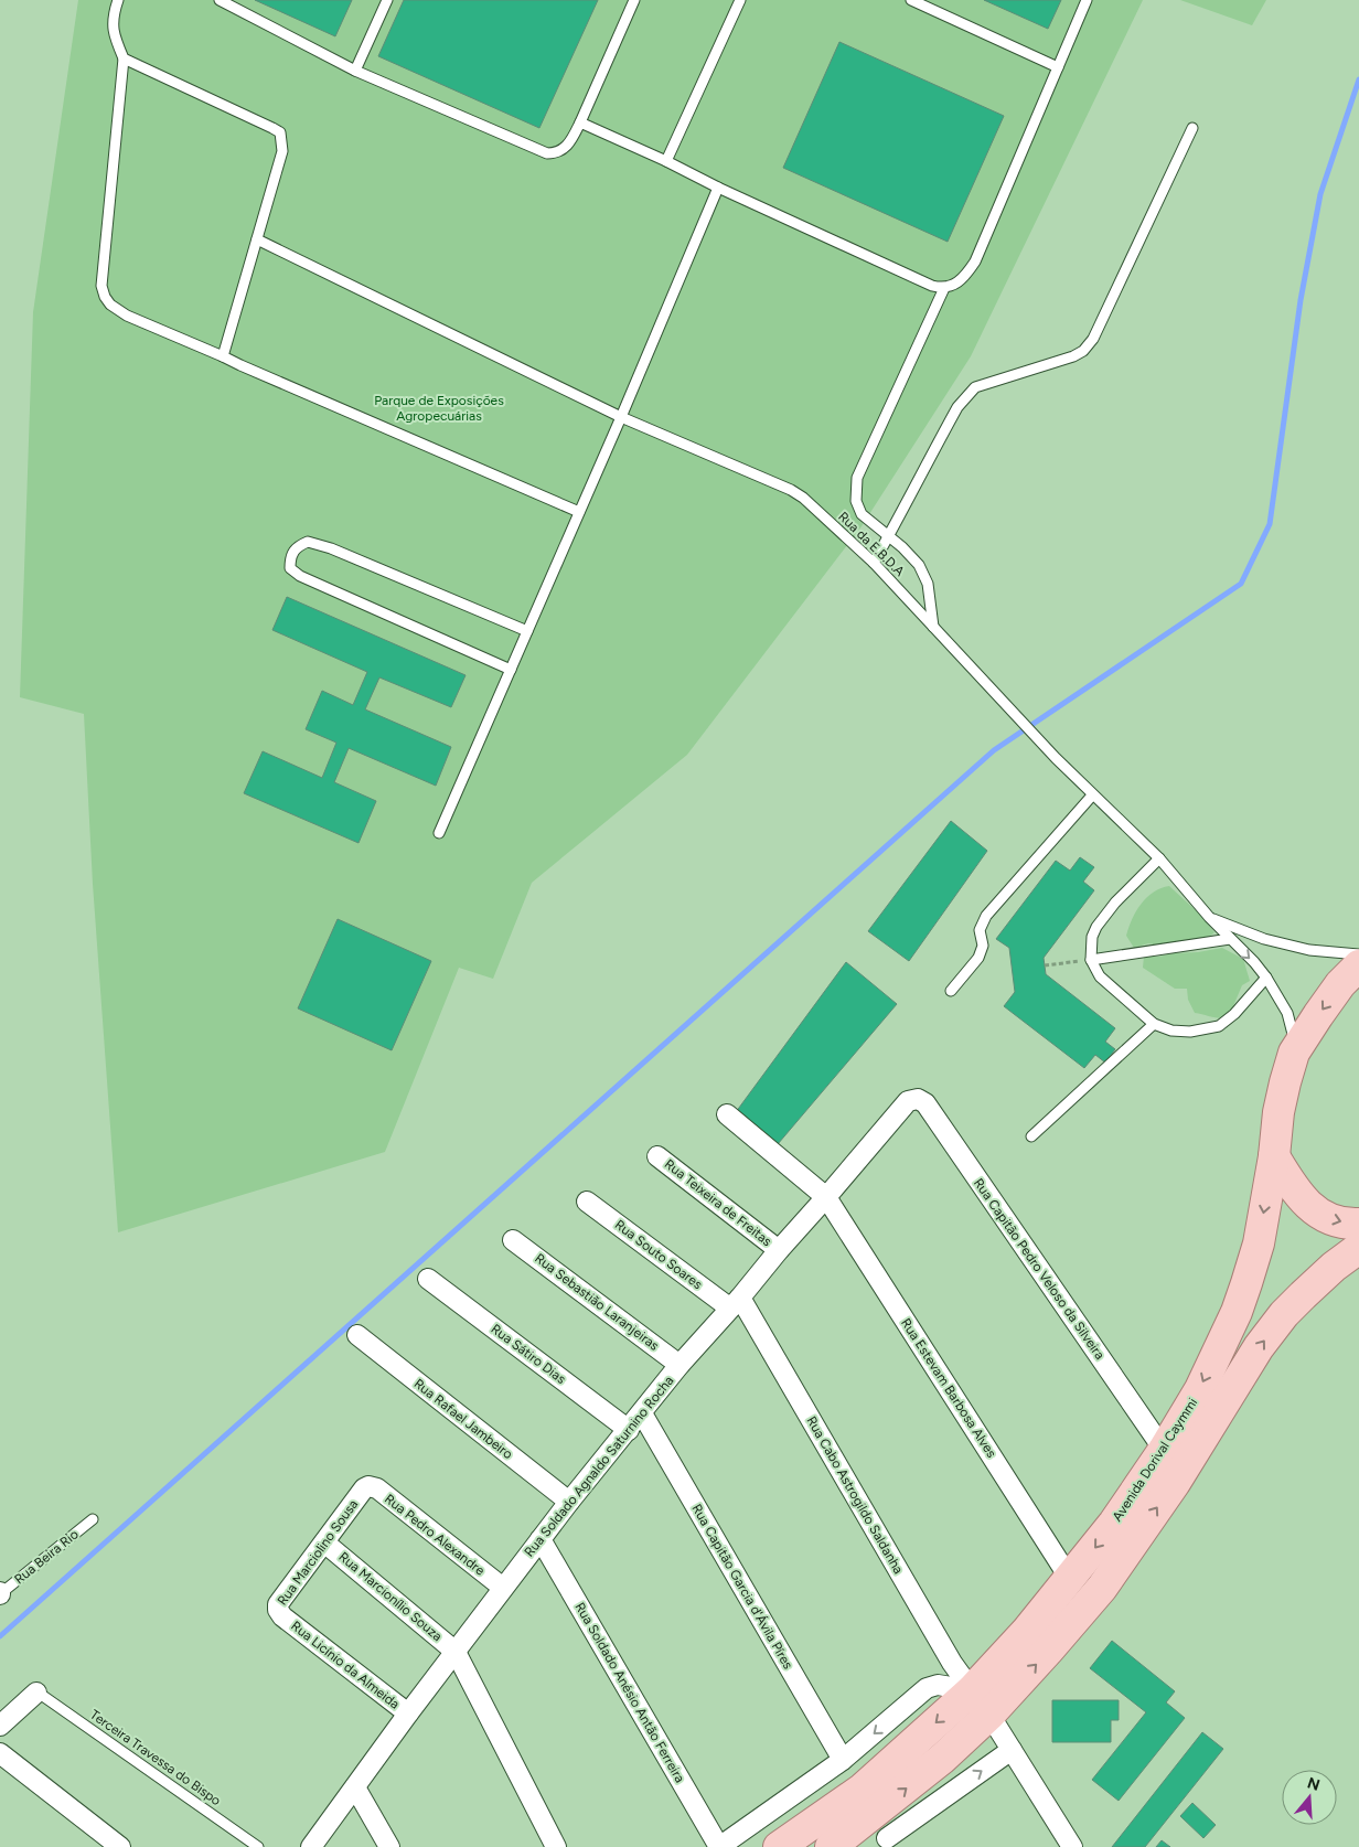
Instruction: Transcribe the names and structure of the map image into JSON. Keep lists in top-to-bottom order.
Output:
{
  "streets": {
    "main road": ["Avenida Dorival Caymmi"],
    "street": [
      "Rua Teixeira de Freitas",
      "Rua Souto Soares",
      "Rua Capitão Pedro Veloso da Silveira",
      "Rua Sebastião Laranjeiras",
      "Rua Sátiro Dias",
      "Rua Estevam Barbosa Alves",
      "Rua Rafael Jambeiro",
      "Rua Soldado Agnaldo Saturnino Rocha",
      "Rua Cabo Astrogildo Saldanha",
      "Rua Pedro Alexandre",
      "Rua Marciolino Sousa",
      "Rua Capitão Garcia d'Ávila Píres",
      "Rua Marcionílio Souza",
      "Rua Licínio da Almeida",
      "Rua Soldado Anésio Antão Ferreira"
    ],
    "lane": ["Rua da E.B.D.A", "Rua Beira Rio", "Terceira Travessa do Bispo"]
  },
  "crossings": [
    ["Rua da E.B.D.A", "Avenida Dorival Caymmi"],
    ["Rua Teixeira de Freitas", "Rua Soldado Agnaldo Saturnino Rocha"],
    ["Rua Souto Soares", "Rua Soldado Agnaldo Saturnino Rocha"],
    ["Rua Souto Soares", "Rua Cabo Astrogildo Saldanha"],
    ["Rua Capitão Pedro Veloso da Silveira", "Avenida Dorival Caymmi"],
    ["Rua Capitão Pedro Veloso da Silveira", "Rua Soldado Agnaldo Saturnino Rocha"],
    ["Rua Sebastião Laranjeiras", "Rua Soldado Agnaldo Saturnino Rocha"],
    ["Rua Sátiro Dias", "Rua Soldado Agnaldo Saturnino Rocha"],
    ["Rua Estevam Barbosa Alves", "Avenida Dorival Caymmi"],
    ["Rua Estevam Barbosa Alves", "Rua Soldado Agnaldo Saturnino Rocha"],
    ["Rua Rafael Jambeiro", "Rua Soldado Agnaldo Saturnino Rocha"],
    ["Avenida Dorival Caymmi", "Rua Cabo Astrogildo Saldanha"],
    ["Rua Soldado Agnaldo Saturnino Rocha", "Rua Cabo Astrogildo Saldanha"],
    ["Rua Soldado Agnaldo Saturnino Rocha", "Rua Pedro Alexandre"],
    ["Rua Soldado Agnaldo Saturnino Rocha", "Rua Capitão Garcia d'Ávila Píres"],
    ["Rua Soldado Agnaldo Saturnino Rocha", "Rua Marcionílio Souza"],
    ["Rua Soldado Agnaldo Saturnino Rocha", "Rua Licínio da Almeida"],
    ["Rua Soldado Agnaldo Saturnino Rocha", "Rua Soldado Anésio Antão Ferreira"],
    ["Rua Pedro Alexandre", "Rua Marciolino Sousa"],
    ["Rua Marciolino Sousa", "Rua Marcionílio Souza"],
    ["Rua Marciolino Sousa", "Rua Licínio da Almeida"]
  ],
  "parks": ["Parque de Exposições Agropecuárias"],
  "north": "top"
}
